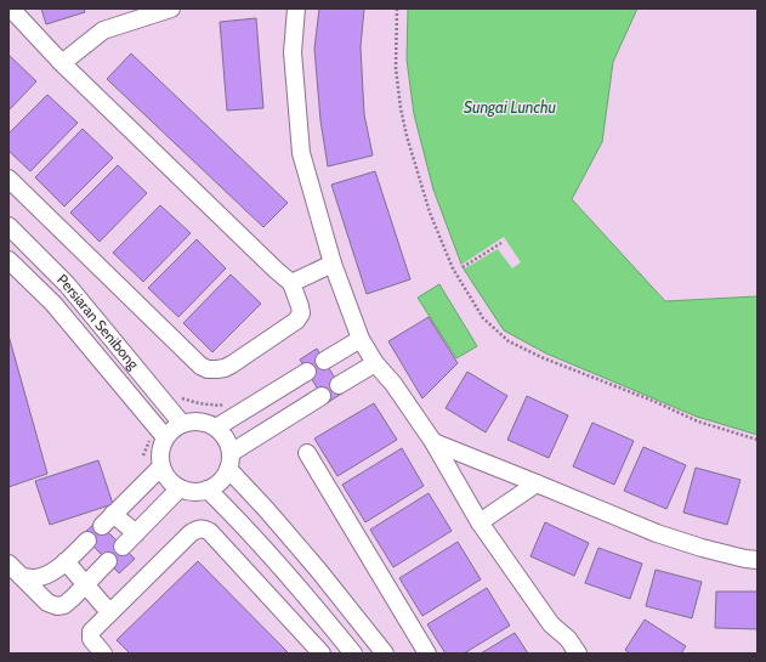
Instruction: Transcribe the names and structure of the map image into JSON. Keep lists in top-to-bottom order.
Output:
{
  "streets": {
    "street": ["Persiaran Senibong"]
  },
  "water": ["Sungai Lunchu"]
}
